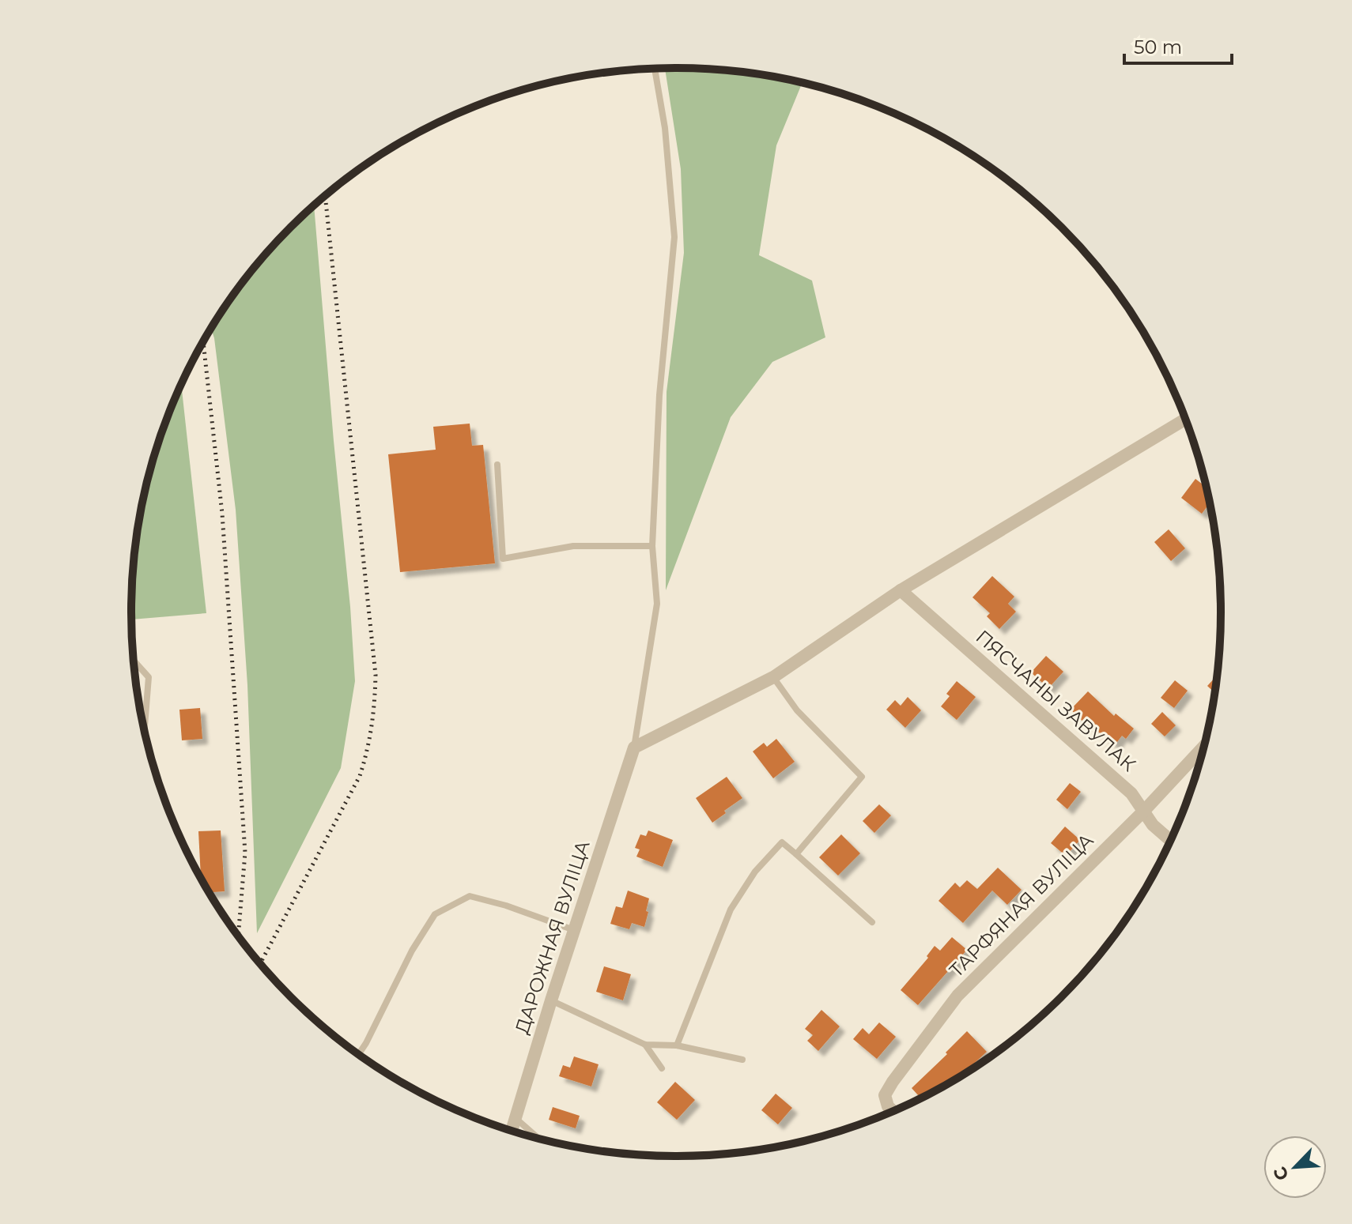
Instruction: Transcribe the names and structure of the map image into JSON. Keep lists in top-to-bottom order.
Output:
{
  "streets": {
    "street": ["ПЯСЧАНЫ ЗАВУЛАК", "ТАРФЯНАЯ ВУЛІЦА", "ДАРОЖНАЯ ВУЛІЦА"]
  },
  "crossings": [
    ["ПЯСЧАНЫ ЗАВУЛАК", "ТАРФЯНАЯ ВУЛІЦА"]
  ],
  "scale_bar": "50 m",
  "north": "bottom left"
}
